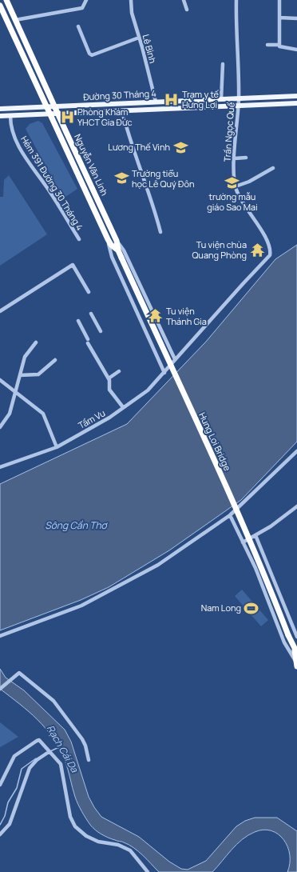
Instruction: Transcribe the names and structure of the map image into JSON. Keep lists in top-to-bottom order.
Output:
{
  "streets": {
    "highway": ["Nguyễn Văn Linh", "Hung Loi Bridge"],
    "main road": ["Đường 30 Tháng 4"],
    "street": [
      "Lê Bình",
      "Trần Ngọc Quế",
      "Hẻm 391 Đường 30 Tháng 4",
      "Tầm Vu"
    ]
  },
  "crossings": [
    ["Lê Bình", "Đường 30 Tháng 4"],
    ["Đường 30 Tháng 4", "Trần Ngọc Quế"],
    ["Đường 30 Tháng 4", "Nguyễn Văn Linh"],
    ["Đường 30 Tháng 4", "Hẻm 391 Đường 30 Tháng 4"],
    ["Trần Ngọc Quế", "Tầm Vu"],
    ["Nguyễn Văn Linh", "Hung Loi Bridge"]
  ],
  "water": ["Sông Cần Thơ", "Rạch Cái Da"],
  "places": {
    "hospital": ["Trạm y tế Hưng Lợi", "Phòng Khám YHCT Gia Đức"],
    "school or university": ["Lương Thế Vinh", "Trường tiểu học Lê Quý Đôn", "trường mẫu giáo Sao Mai"],
    "temple": ["Tu viện chùa Quang Phòng", "Tu viện Thánh Gia"],
    "sports": ["Nam Long"]
  }
}
